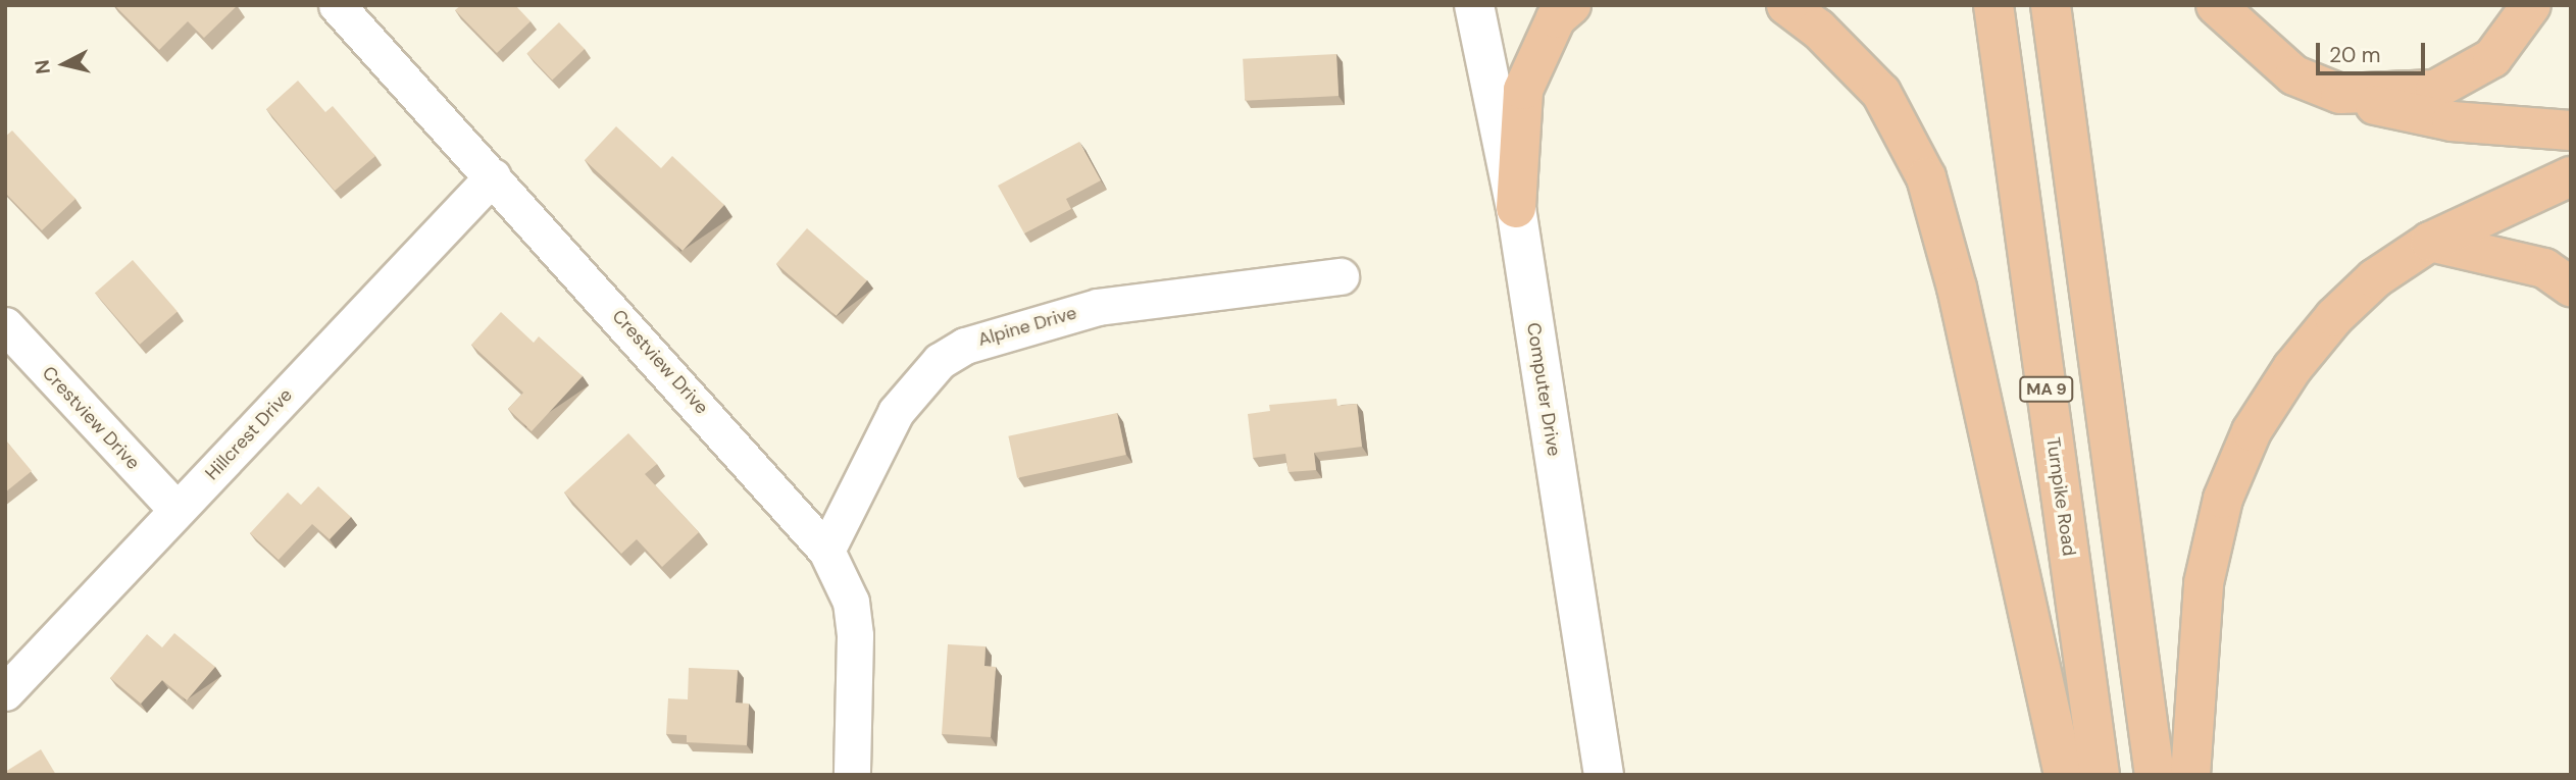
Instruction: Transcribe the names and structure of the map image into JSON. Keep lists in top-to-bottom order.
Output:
{
  "streets": {
    "highway": ["MA 9", "Turnpike Road"],
    "street": [
      "Alpine Drive",
      "Crestview Drive",
      "Computer Drive",
      "Hillcrest Drive"
    ]
  },
  "crossings": [
    ["Alpine Drive", "Crestview Drive"],
    ["Crestview Drive", "Hillcrest Drive"]
  ],
  "scale_bar": "20 m",
  "north": "left"
}
